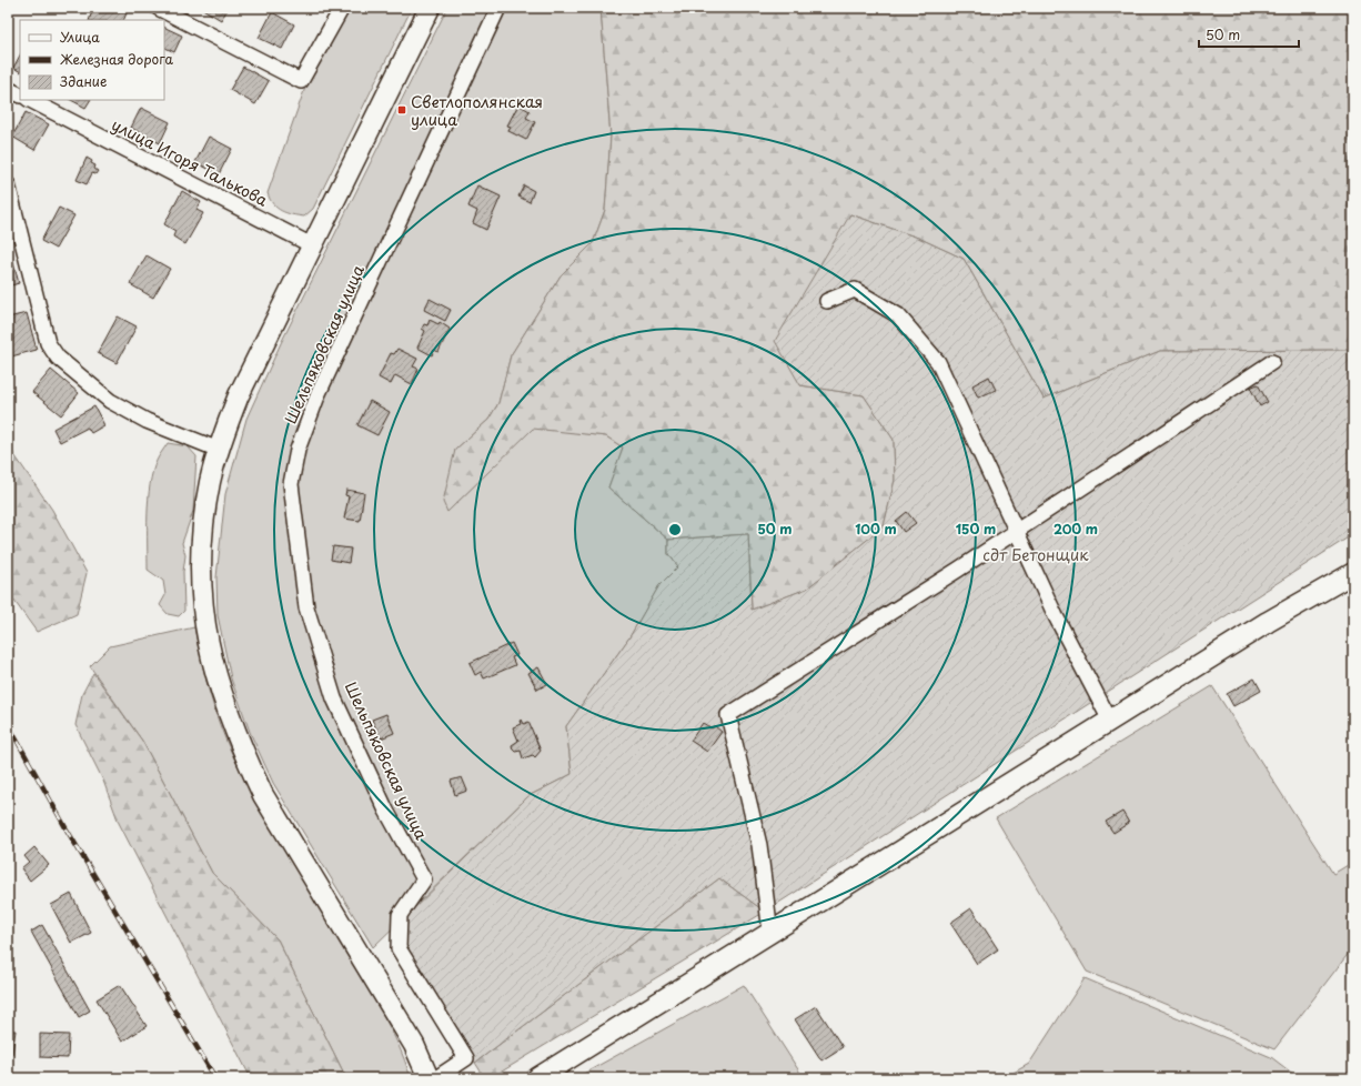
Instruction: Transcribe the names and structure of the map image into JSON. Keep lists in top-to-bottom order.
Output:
{
  "streets": {
    "street": ["улица Игоря Талькова", "Шельпяковская улица"]
  },
  "parks": ["сдт Бетонщик"],
  "places": {
    "transit": ["Светлополянская улица"]
  },
  "legend": ["Улица", "Железная дорога", "Здание"],
  "scale_bar": "50 m",
  "rings": [
    "50 m",
    "100 m",
    "150 m",
    "200 m"
  ]
}
